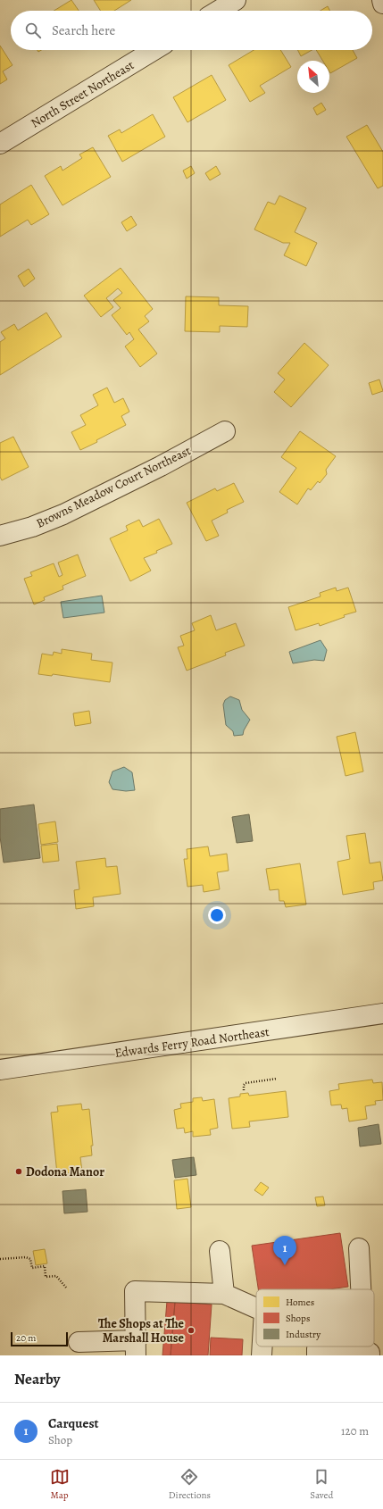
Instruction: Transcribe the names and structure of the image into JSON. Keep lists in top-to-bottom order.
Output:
{
  "streets": {
    "street": ["North Street Northeast", "Browns Meadow Court Northeast", "Edwards Ferry Road Northeast"]
  },
  "places": ["Dodona Manor", "The Shops at The Marshall House"],
  "legend": ["Homes", "Shops", "Industry"],
  "scale_bar": "20 m",
  "north": "top left",
  "page": {
    "search": "Search here",
    "pins": "1",
    "scale": "20 m",
    "heading": "Nearby",
    "list": [
      {
        "mark": "1",
        "name": "Carquest",
        "note": "Shop",
        "value": "120 m"
      }
    ],
    "nav": ["Map", "Directions", "Saved"]
  }
}
